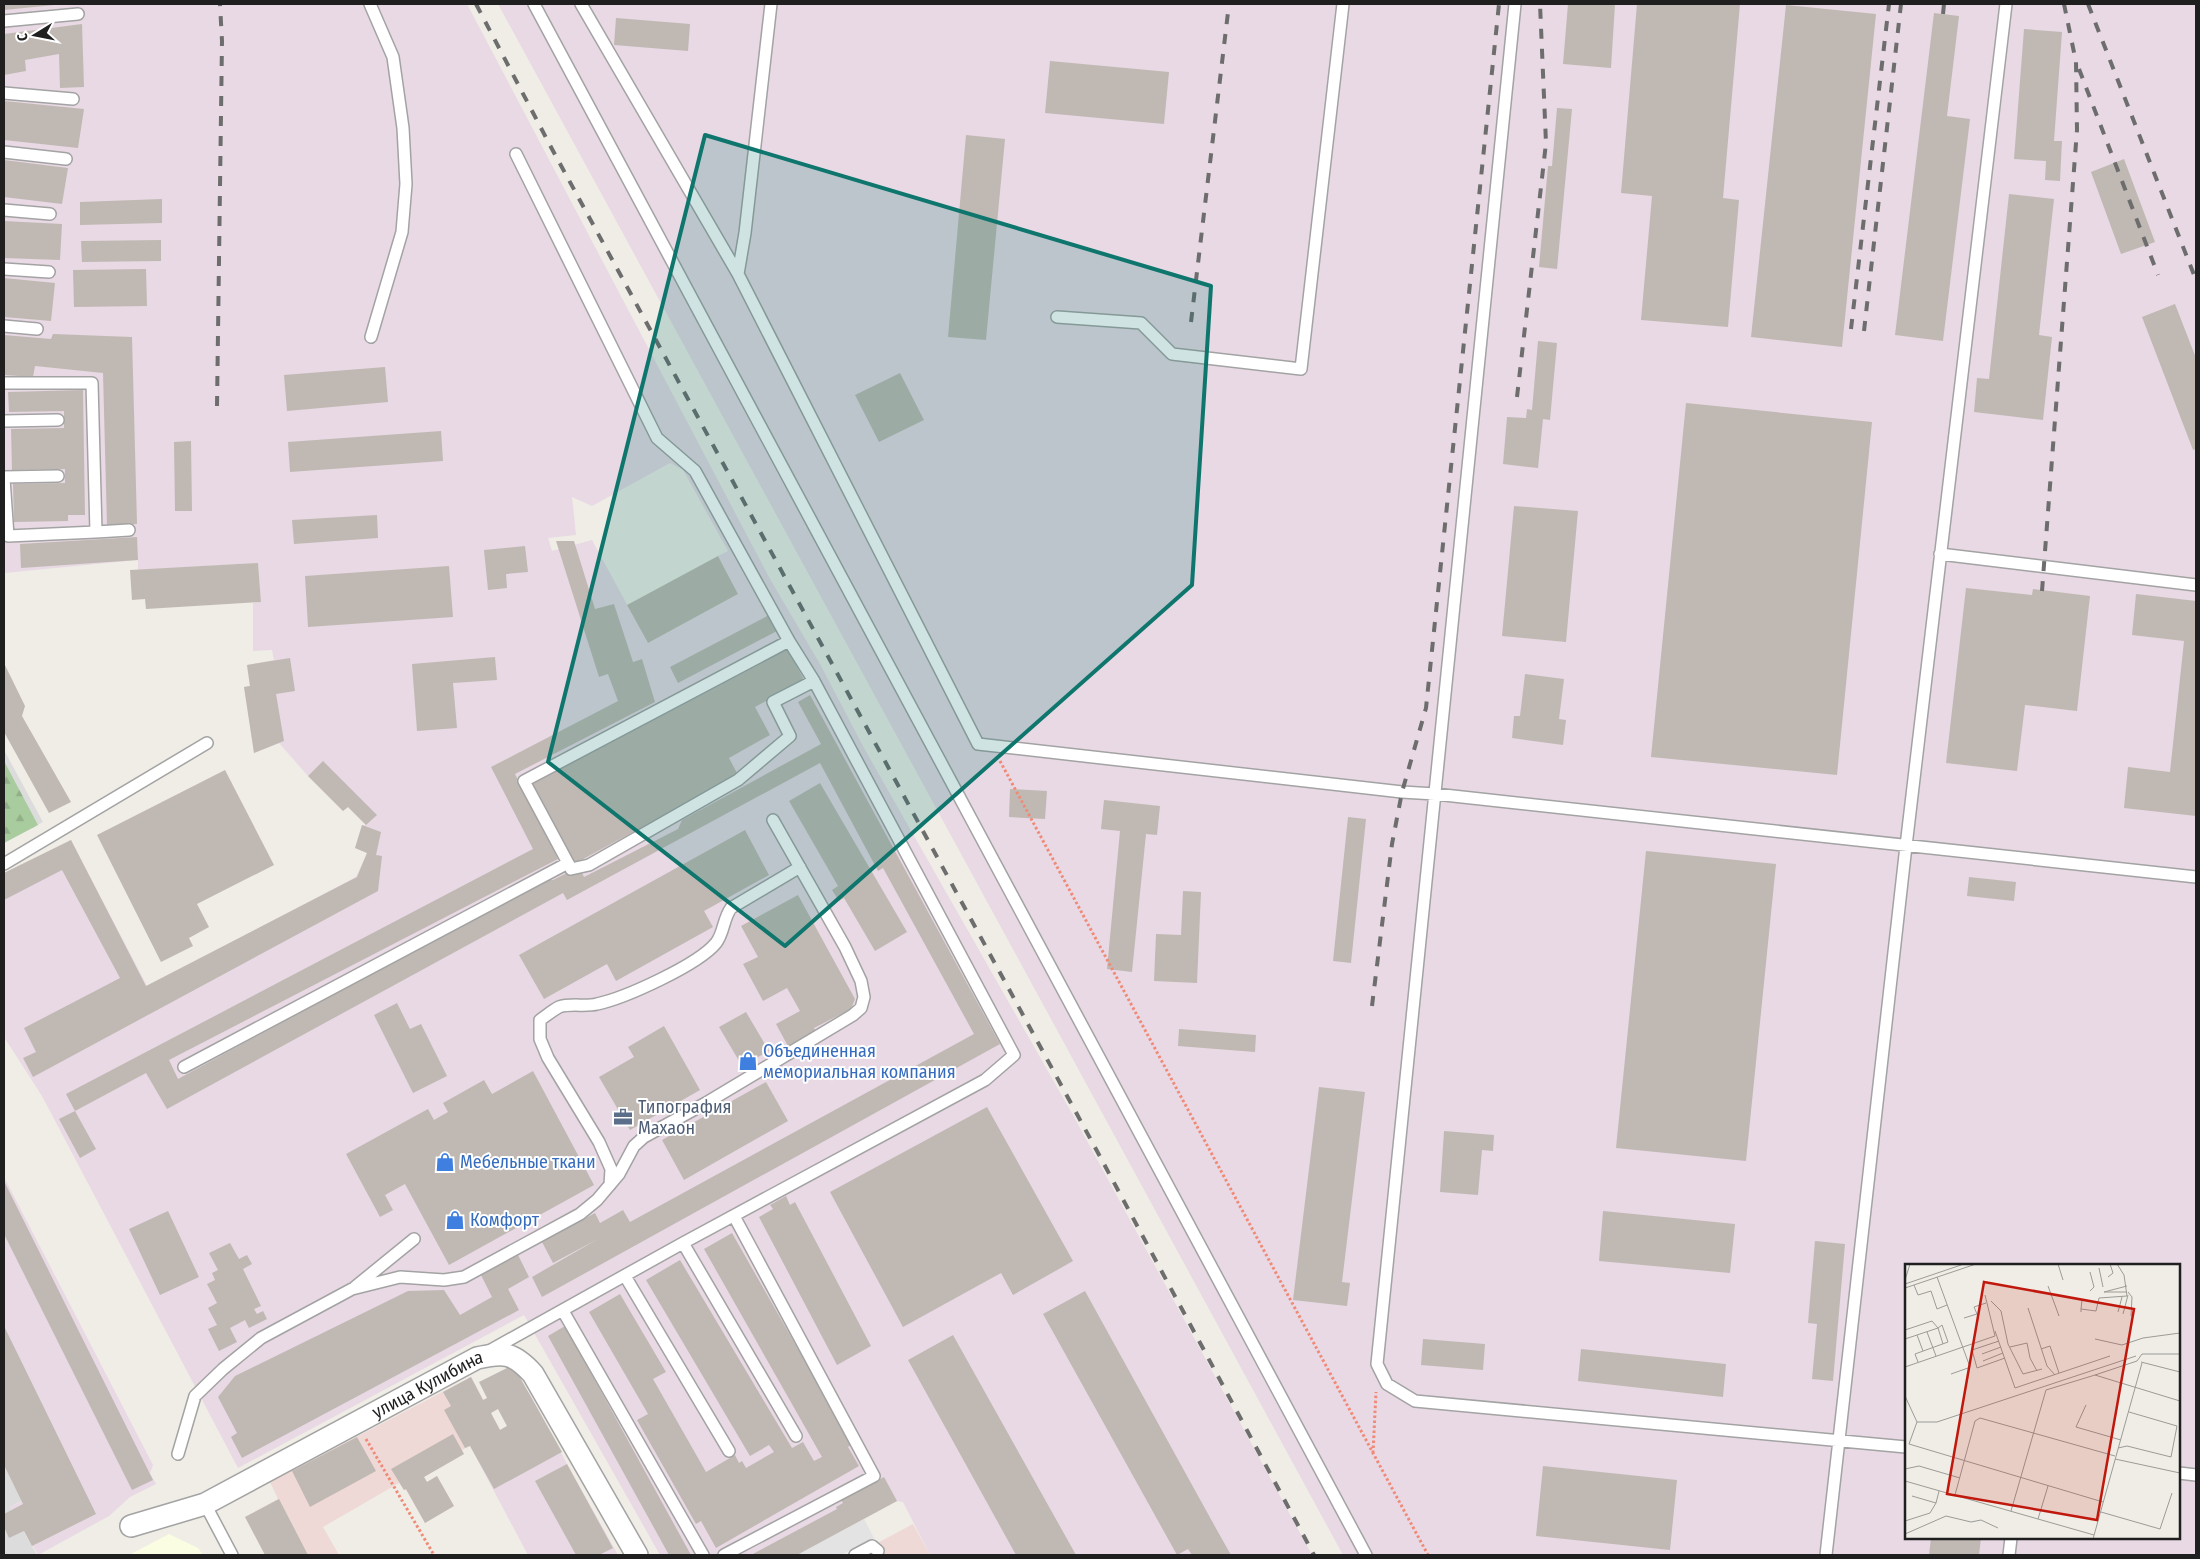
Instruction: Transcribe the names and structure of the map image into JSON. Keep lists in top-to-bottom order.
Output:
{
  "streets": {
    "street": ["улица Кулибина"]
  },
  "places": {
    "shop": ["Объединенная мемориальная компания", "Мебельные ткани", "Комфорт"],
    "office": ["Типография Махаон"]
  },
  "north": "left"
}
